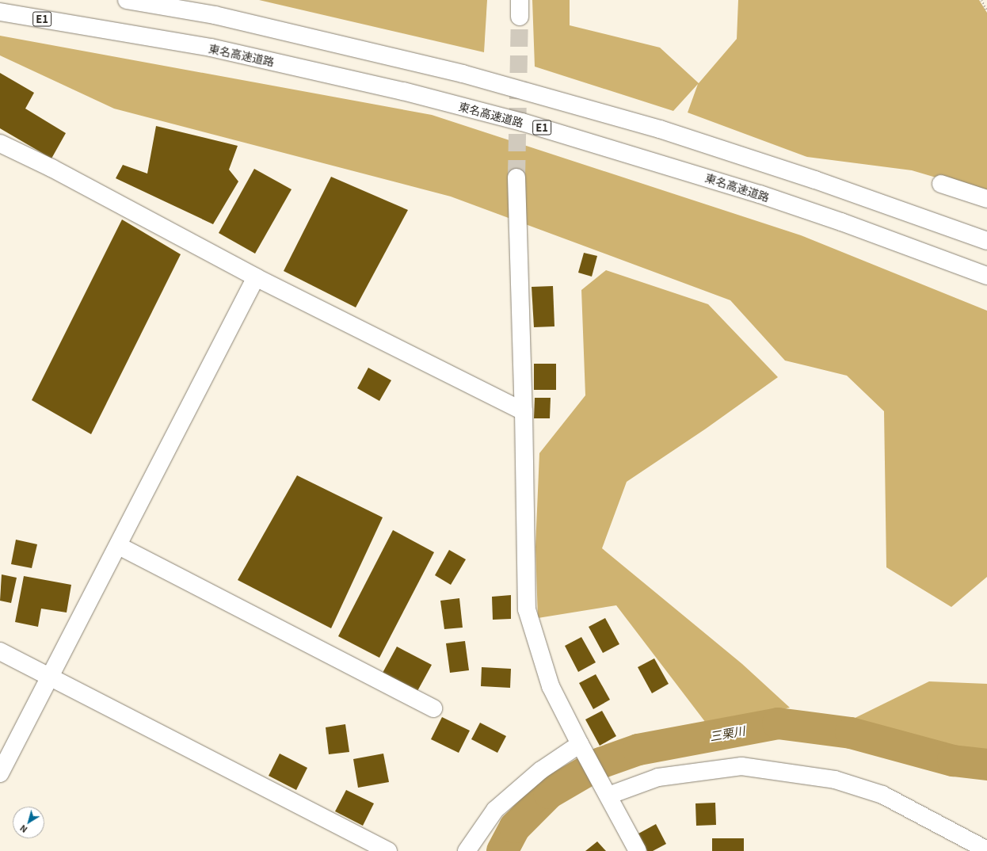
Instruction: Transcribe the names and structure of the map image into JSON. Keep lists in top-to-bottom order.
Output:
{
  "streets": {
    "main road": ["E1", "東名高速道路"]
  },
  "water": ["三栗川"],
  "north": "bottom left"
}
